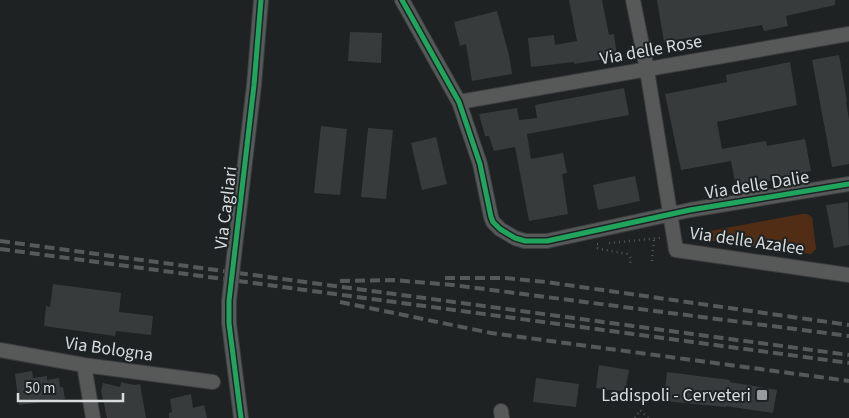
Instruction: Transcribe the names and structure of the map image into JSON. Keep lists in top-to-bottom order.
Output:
{
  "streets": {
    "street": [
      "Via delle Rose",
      "Via delle Dalie",
      "Via Cagliari",
      "Via delle Azalee",
      "Via Bologna"
    ]
  },
  "crossings": [
    ["Via delle Rose", "Via delle Dalie"],
    ["Via delle Rose", "Via delle Azalee"],
    ["Via delle Dalie", "Via delle Azalee"]
  ],
  "places": {
    "transit": ["Ladispoli - Cerveteri"]
  },
  "scale_bar": "50 m"
}
